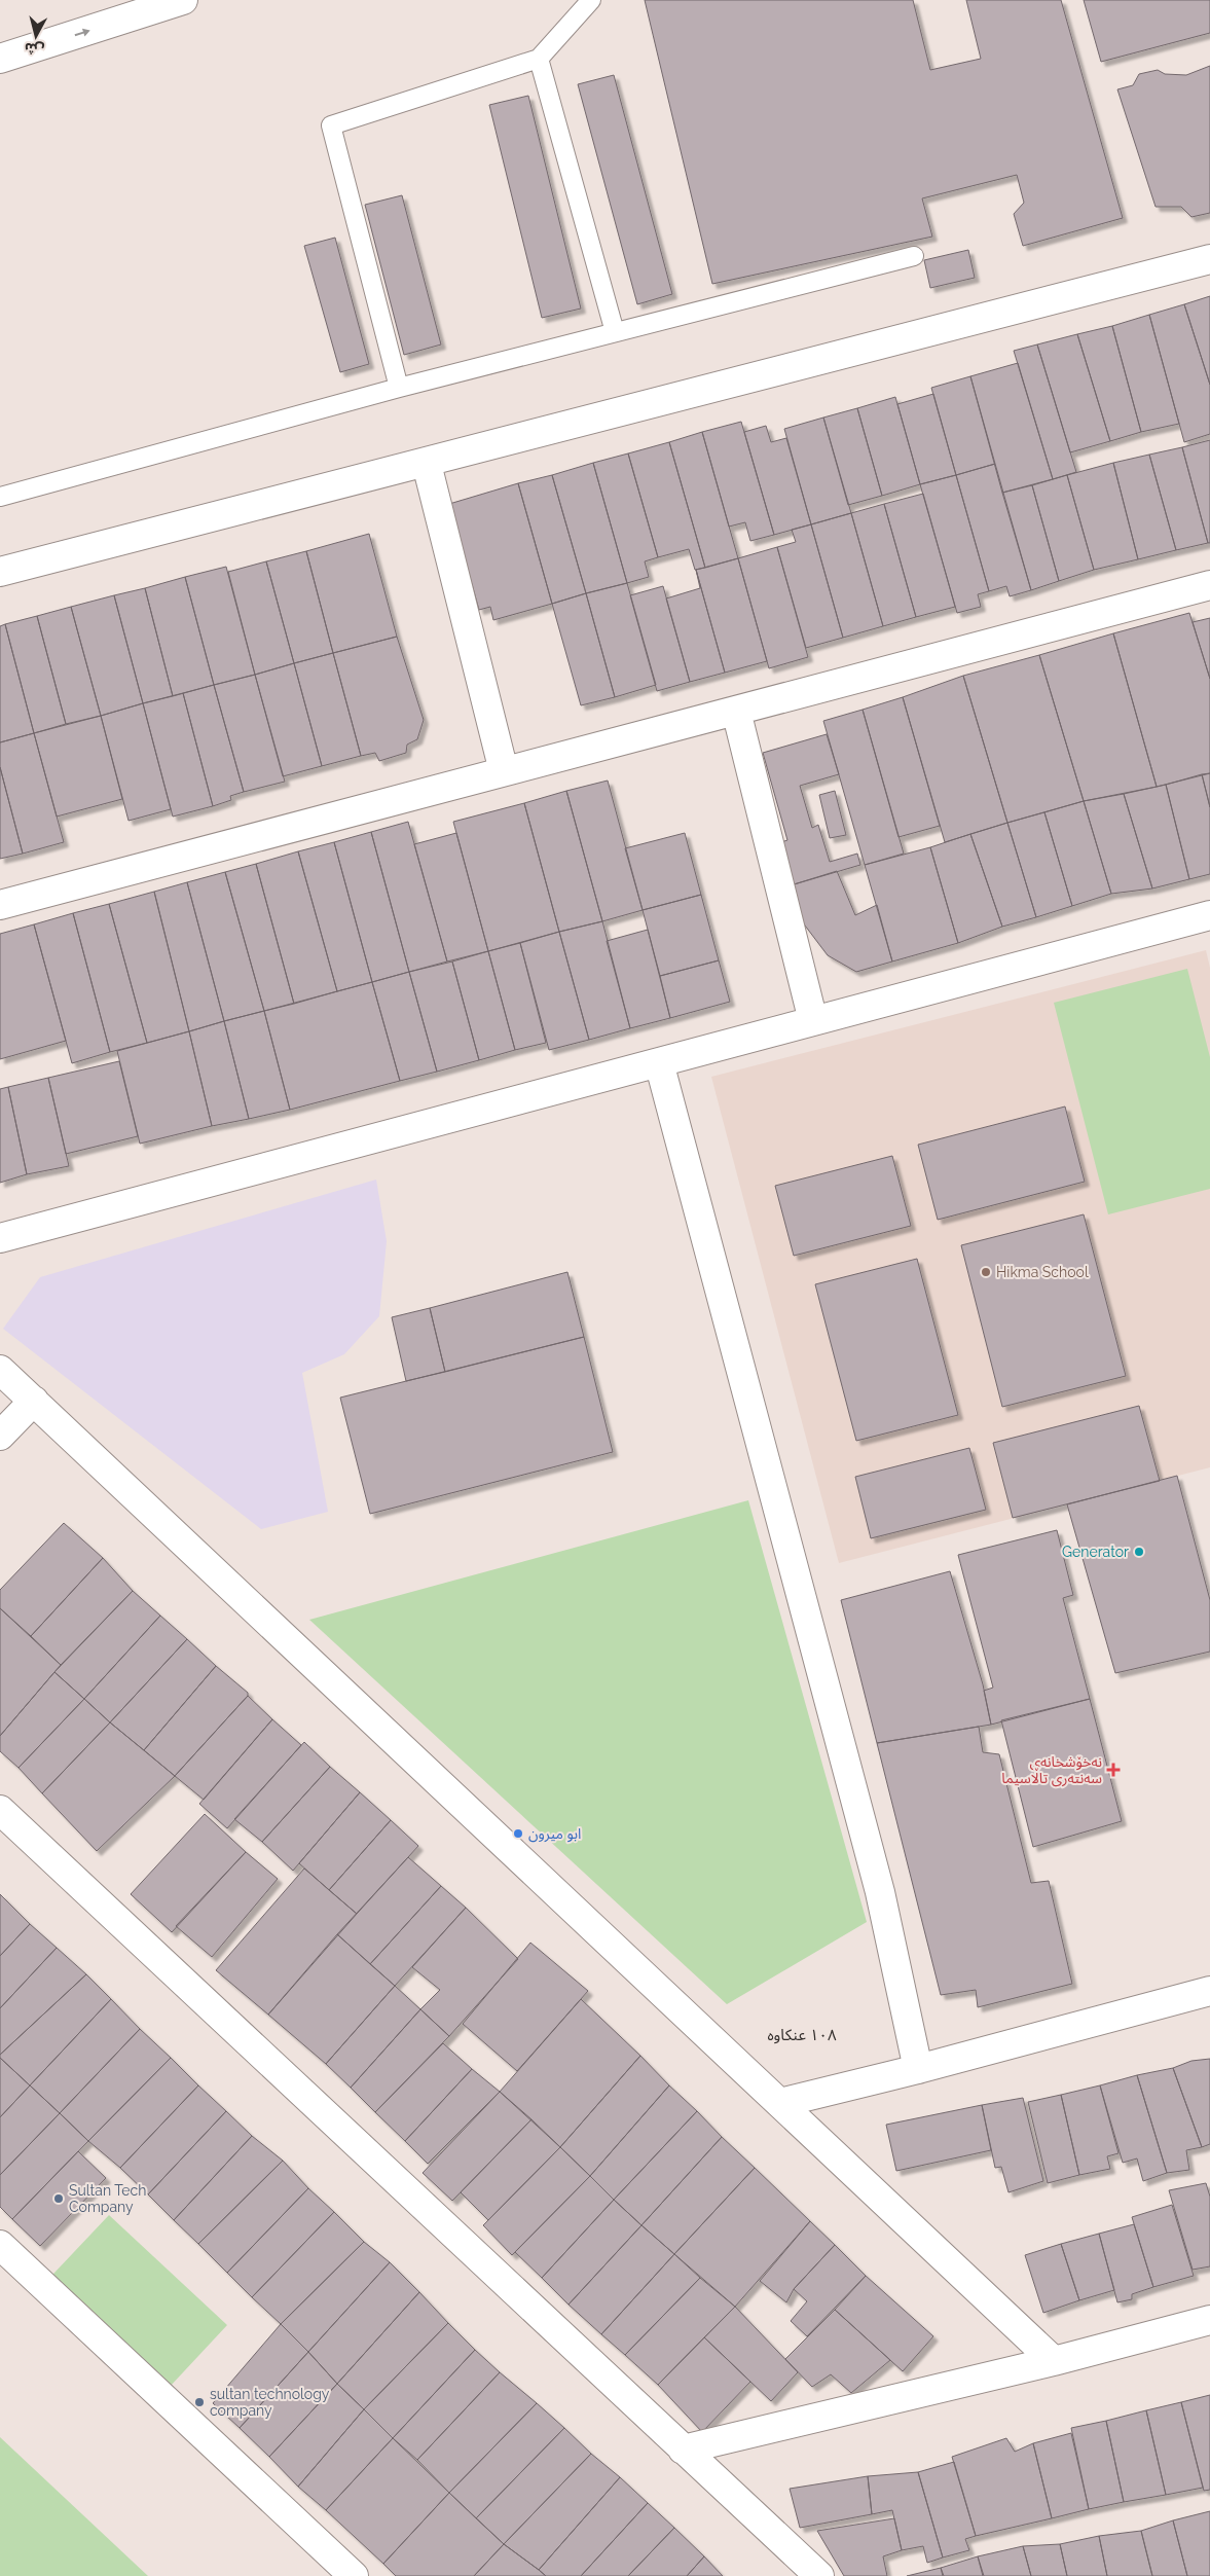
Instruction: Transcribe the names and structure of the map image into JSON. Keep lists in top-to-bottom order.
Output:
{
  "districts": ["١٠٨ عنکاوە"],
  "places": {
    "other": [
      "Hikma School",
      "Generator",
      "ابو ميرون",
      "Sultan Tech Company",
      "sultan technology company"
    ],
    "health": ["نەخۆشخانەی سەنتەری تاڵاسیما"]
  },
  "north": "bottom"
}
